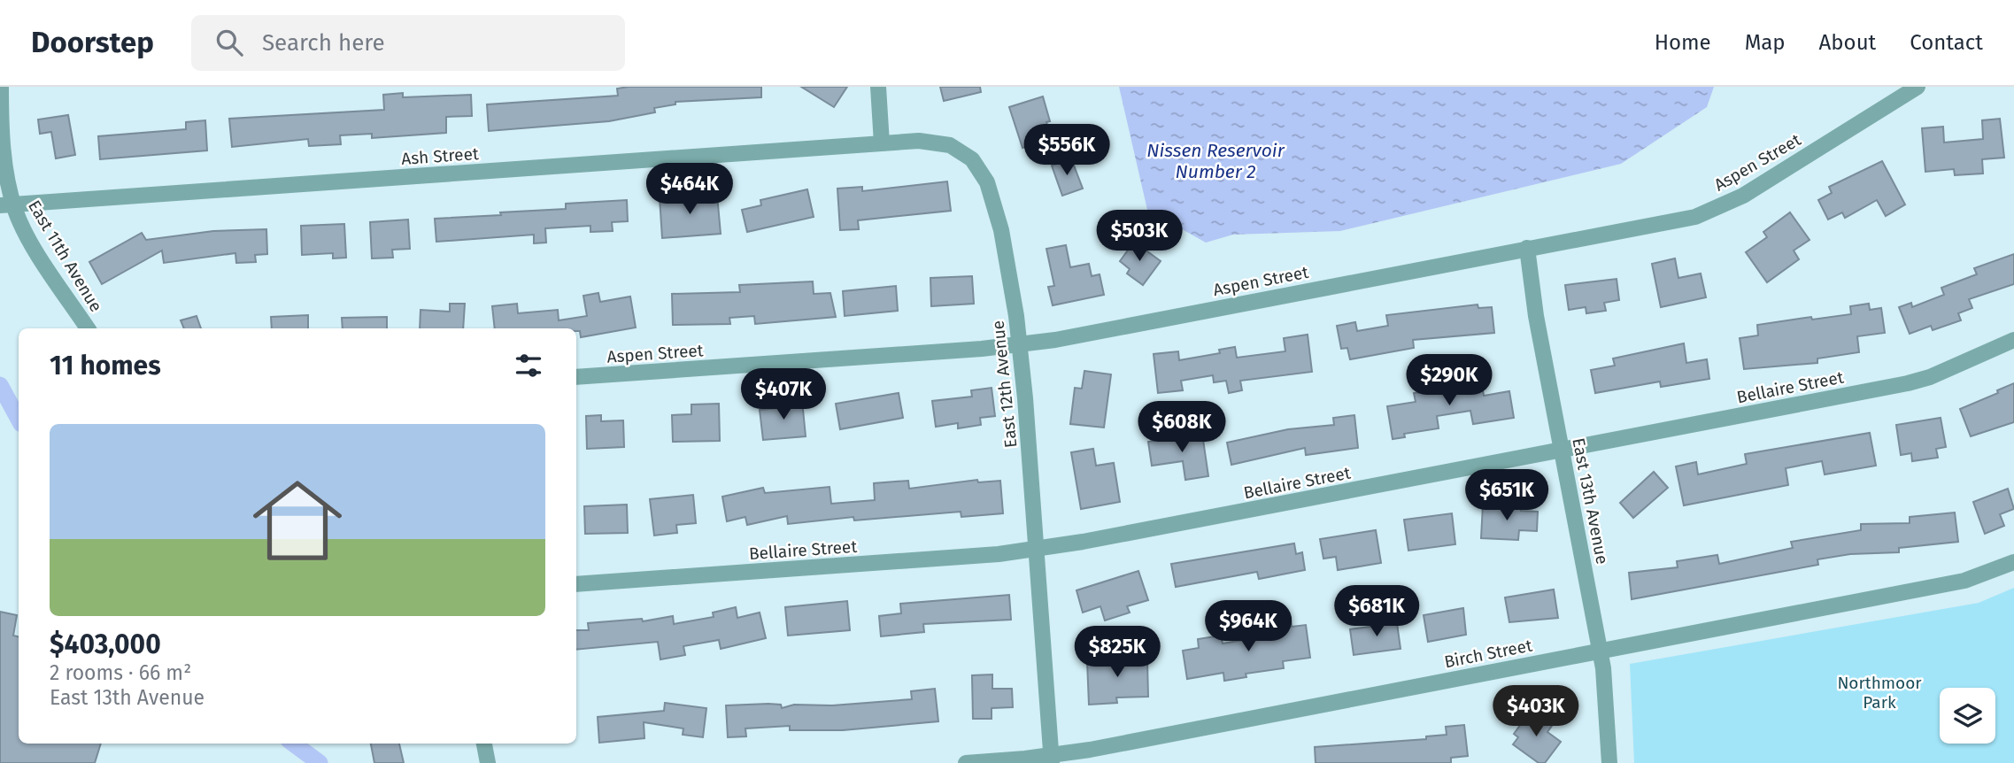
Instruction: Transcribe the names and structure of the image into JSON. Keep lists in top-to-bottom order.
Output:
{
  "streets": {
    "street": [
      "Ash Street",
      "Aspen Street",
      "East 11th Avenue",
      "East 12th Avenue",
      "Bellaire Street",
      "East 13th Avenue",
      "Birch Street"
    ]
  },
  "crossings": [
    ["Ash Street", "East 11th Avenue"],
    ["Ash Street", "East 12th Avenue"],
    ["Aspen Street", "East 12th Avenue"],
    ["Aspen Street", "East 13th Avenue"],
    ["East 12th Avenue", "Bellaire Street"],
    ["East 12th Avenue", "Birch Street"],
    ["Bellaire Street", "East 13th Avenue"],
    ["East 13th Avenue", "Birch Street"]
  ],
  "water": ["Nissen Reservoir Number 2"],
  "parks": ["Northmoor Park"],
  "page": {
    "header": "Doorstep",
    "search": "Search here",
    "nav": [
      "Home",
      "Map",
      "About",
      "Contact"
    ],
    "price": [
      "$556K",
      "$464K",
      "$503K",
      "$290K",
      "$407K",
      "$608K",
      "$651K",
      "$681K",
      "$964K",
      "$825K",
      "$403K"
    ],
    "heading": "11 homes",
    "list": [
      {
        "name": "$403,000",
        "note": "2 rooms · 66 m² · East 13th Avenue"
      }
    ]
  }
}
